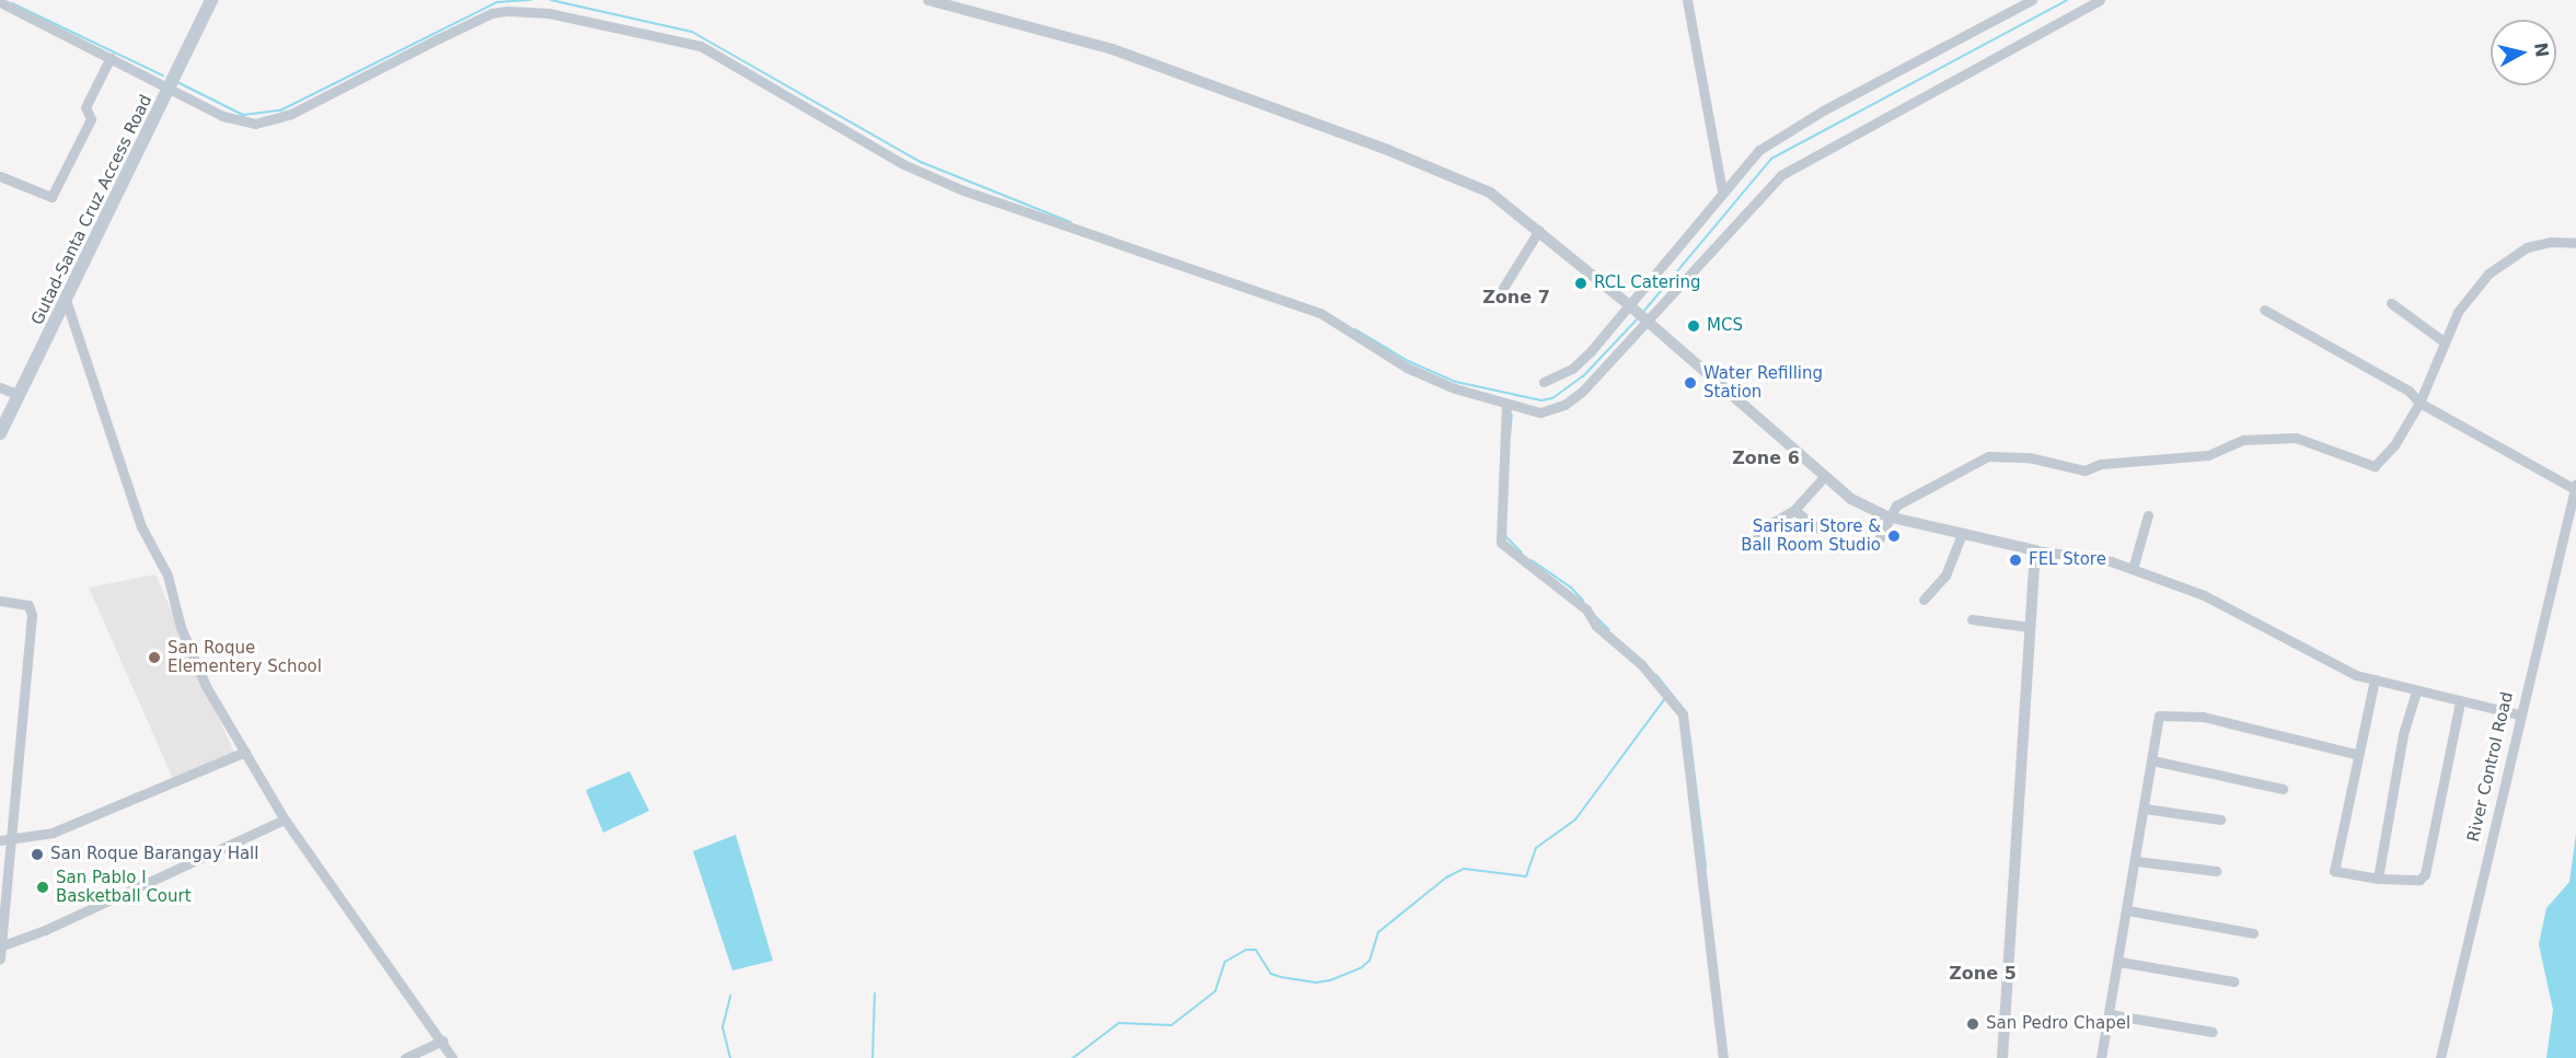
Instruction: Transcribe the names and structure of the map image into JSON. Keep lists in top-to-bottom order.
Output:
{
  "streets": {
    "main road": ["Gutad-Santa Cruz Access Road"],
    "street": ["River Control Road"]
  },
  "districts": ["Zone 7", "Zone 6", "Zone 5"],
  "places": [
    "RCL Catering",
    "MCS",
    "Water Refilling Station",
    "Sarisari Store & Ball Room Studio",
    "FEL Store",
    "San Roque Elementery School",
    "San Roque Barangay Hall",
    "San Pablo I Basketball Court",
    "San Pedro Chapel"
  ],
  "north": "right"
}
